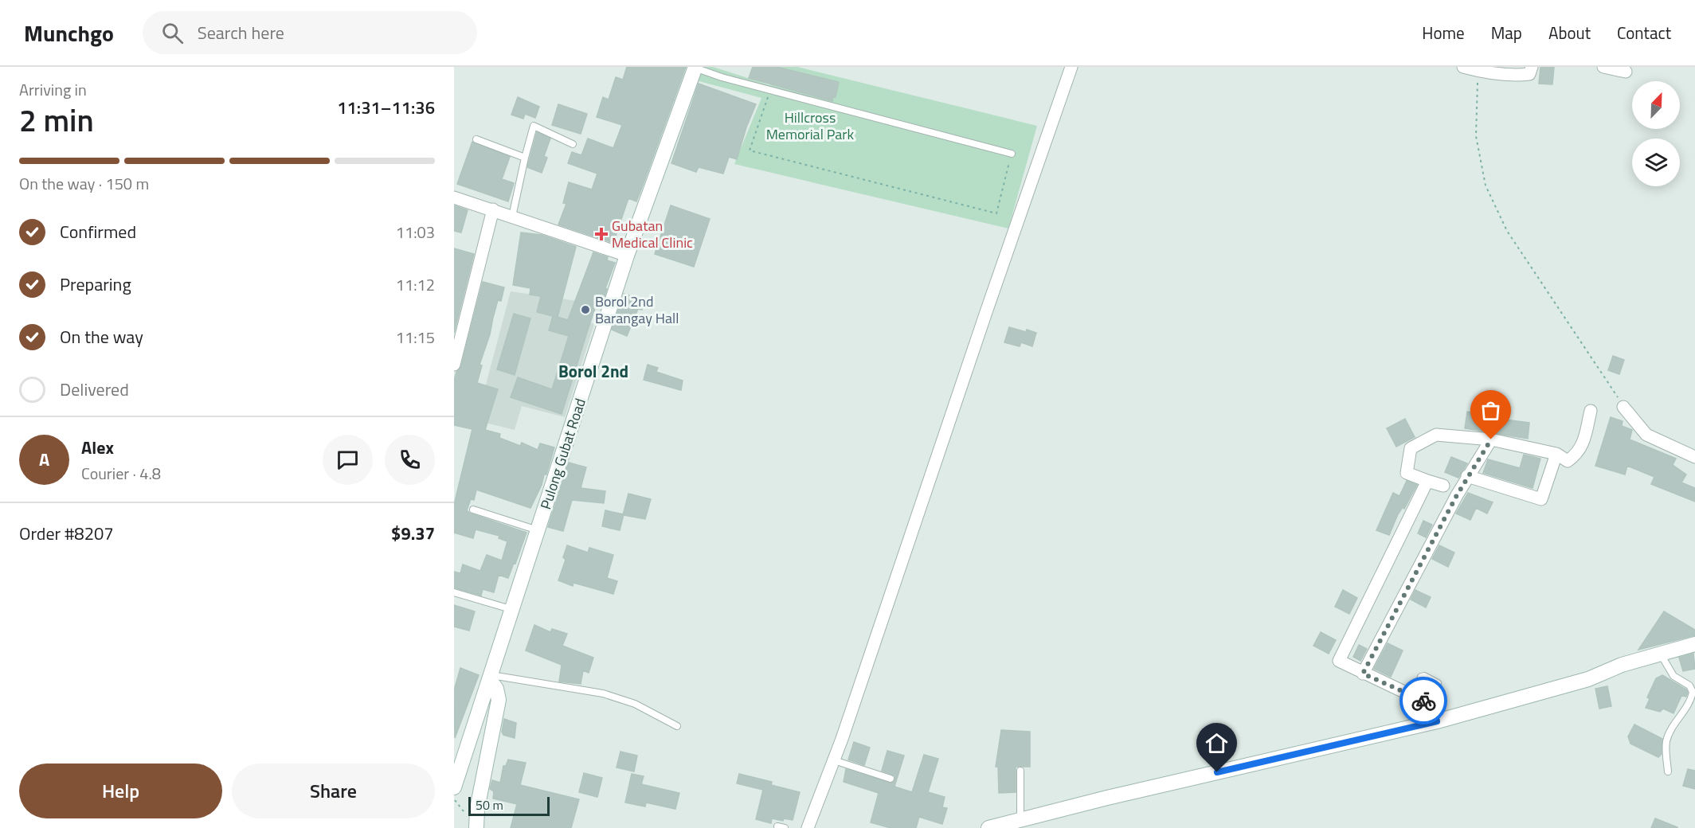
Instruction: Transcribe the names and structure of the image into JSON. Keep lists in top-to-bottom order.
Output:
{
  "streets": {
    "street": ["Pulong Gubat Road"]
  },
  "districts": ["Borol 2nd"],
  "parks": ["Hillcross Memorial Park"],
  "places": {
    "health": ["Gubatan Medical Clinic"],
    "other": ["Borol 2nd Barangay Hall"]
  },
  "scale_bar": "50 m",
  "north": "top right",
  "page": {
    "header": "Munchgo",
    "search": "Search here",
    "nav": [
      "Home",
      "Map",
      "About",
      "Contact"
    ],
    "heading": ["2 min", "Arriving in", "11:31–11:36"],
    "panel": [
      "Alex",
      "Courier · 4.8",
      "Order #8207",
      "$9.37"
    ],
    "bar": "On the way · 150 m",
    "list": [
      ["Confirmed", "11:03"],
      ["Preparing", "11:12"],
      ["On the way", "11:15"],
      "Delivered"
    ],
    "round": "A",
    "buttons": ["Help", "Share"],
    "scale": "50 m"
  }
}
